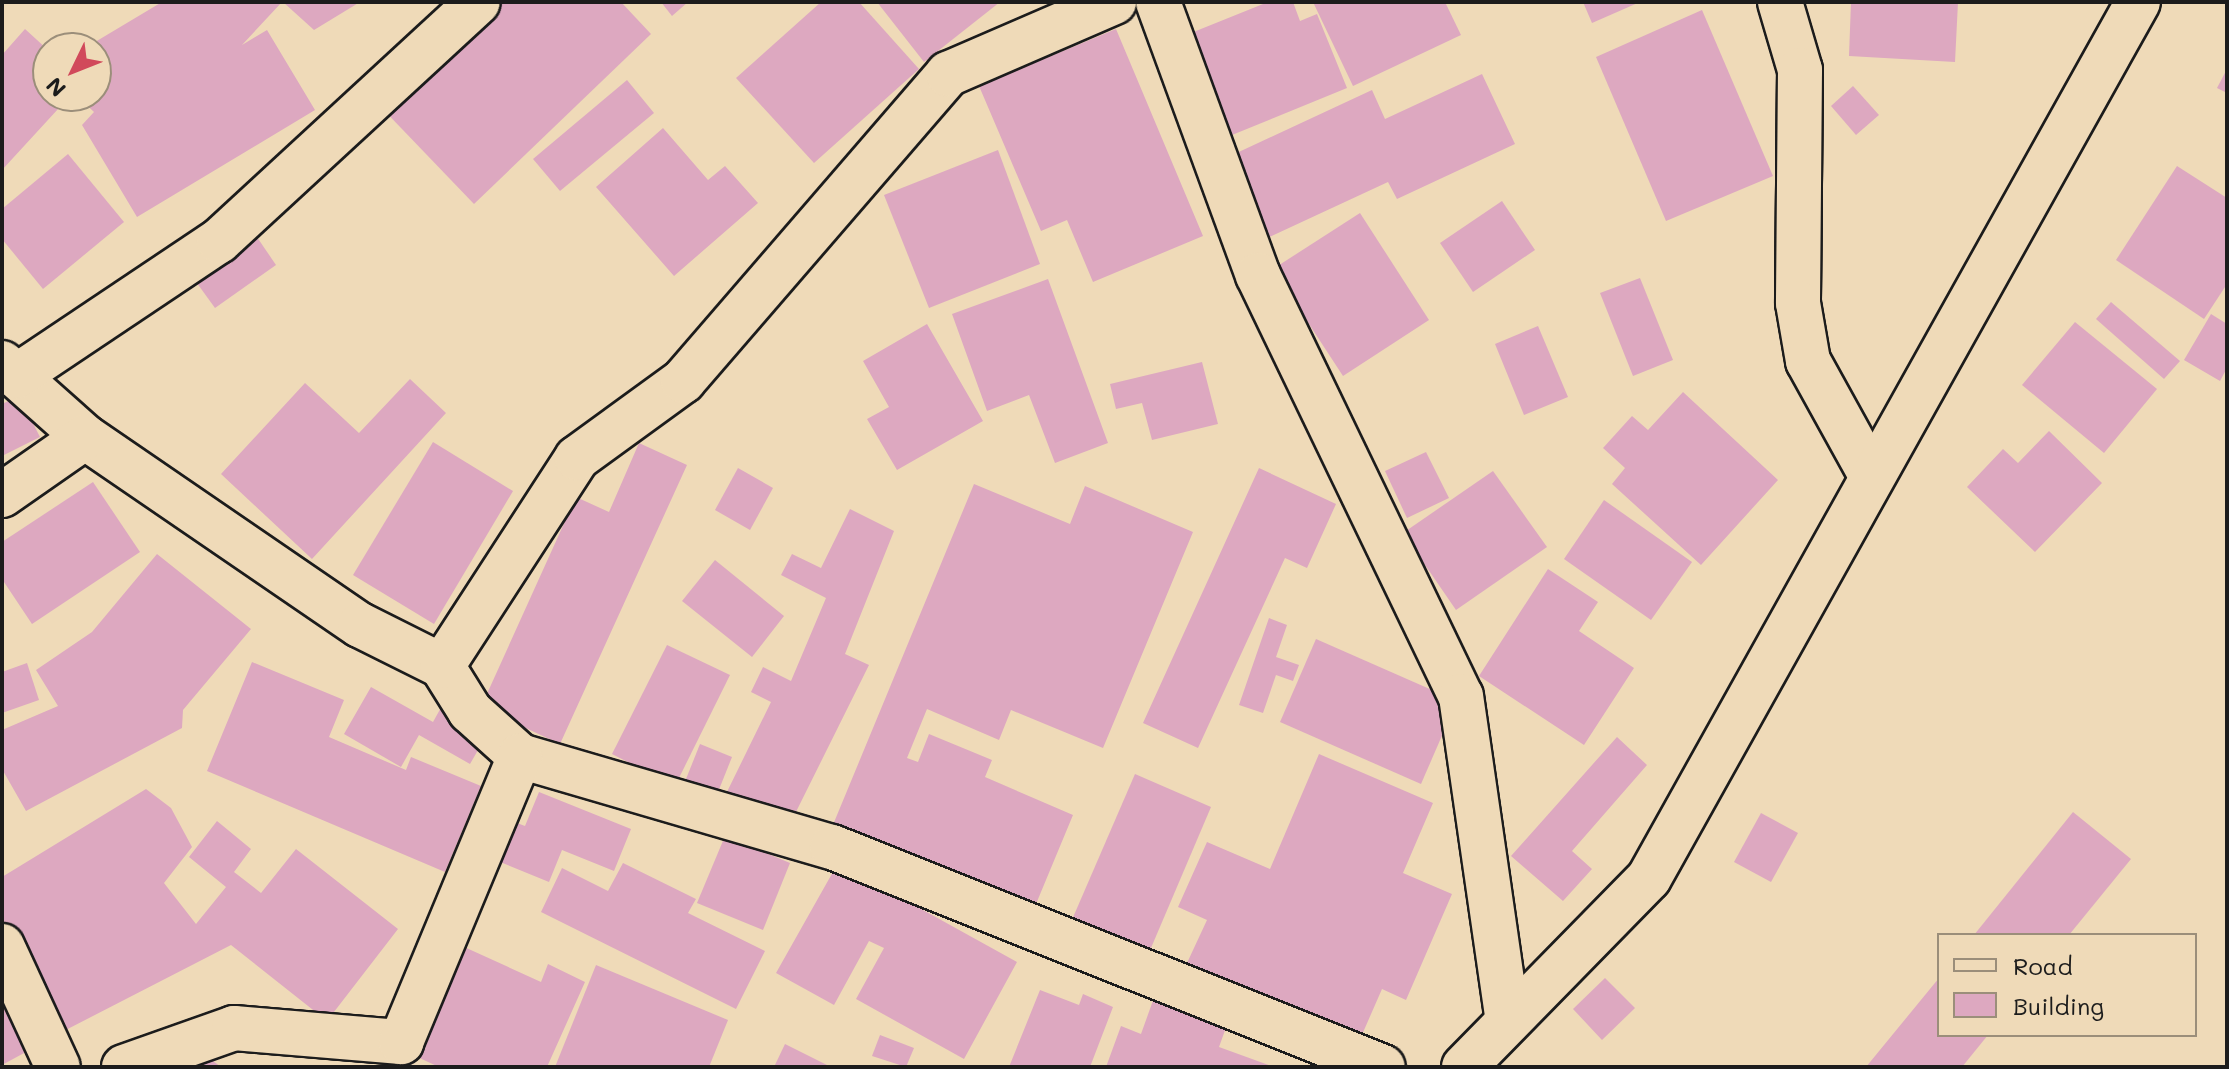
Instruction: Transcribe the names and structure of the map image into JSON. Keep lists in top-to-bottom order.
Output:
{
  "legend": ["Road", "Building"],
  "north": "bottom left"
}
